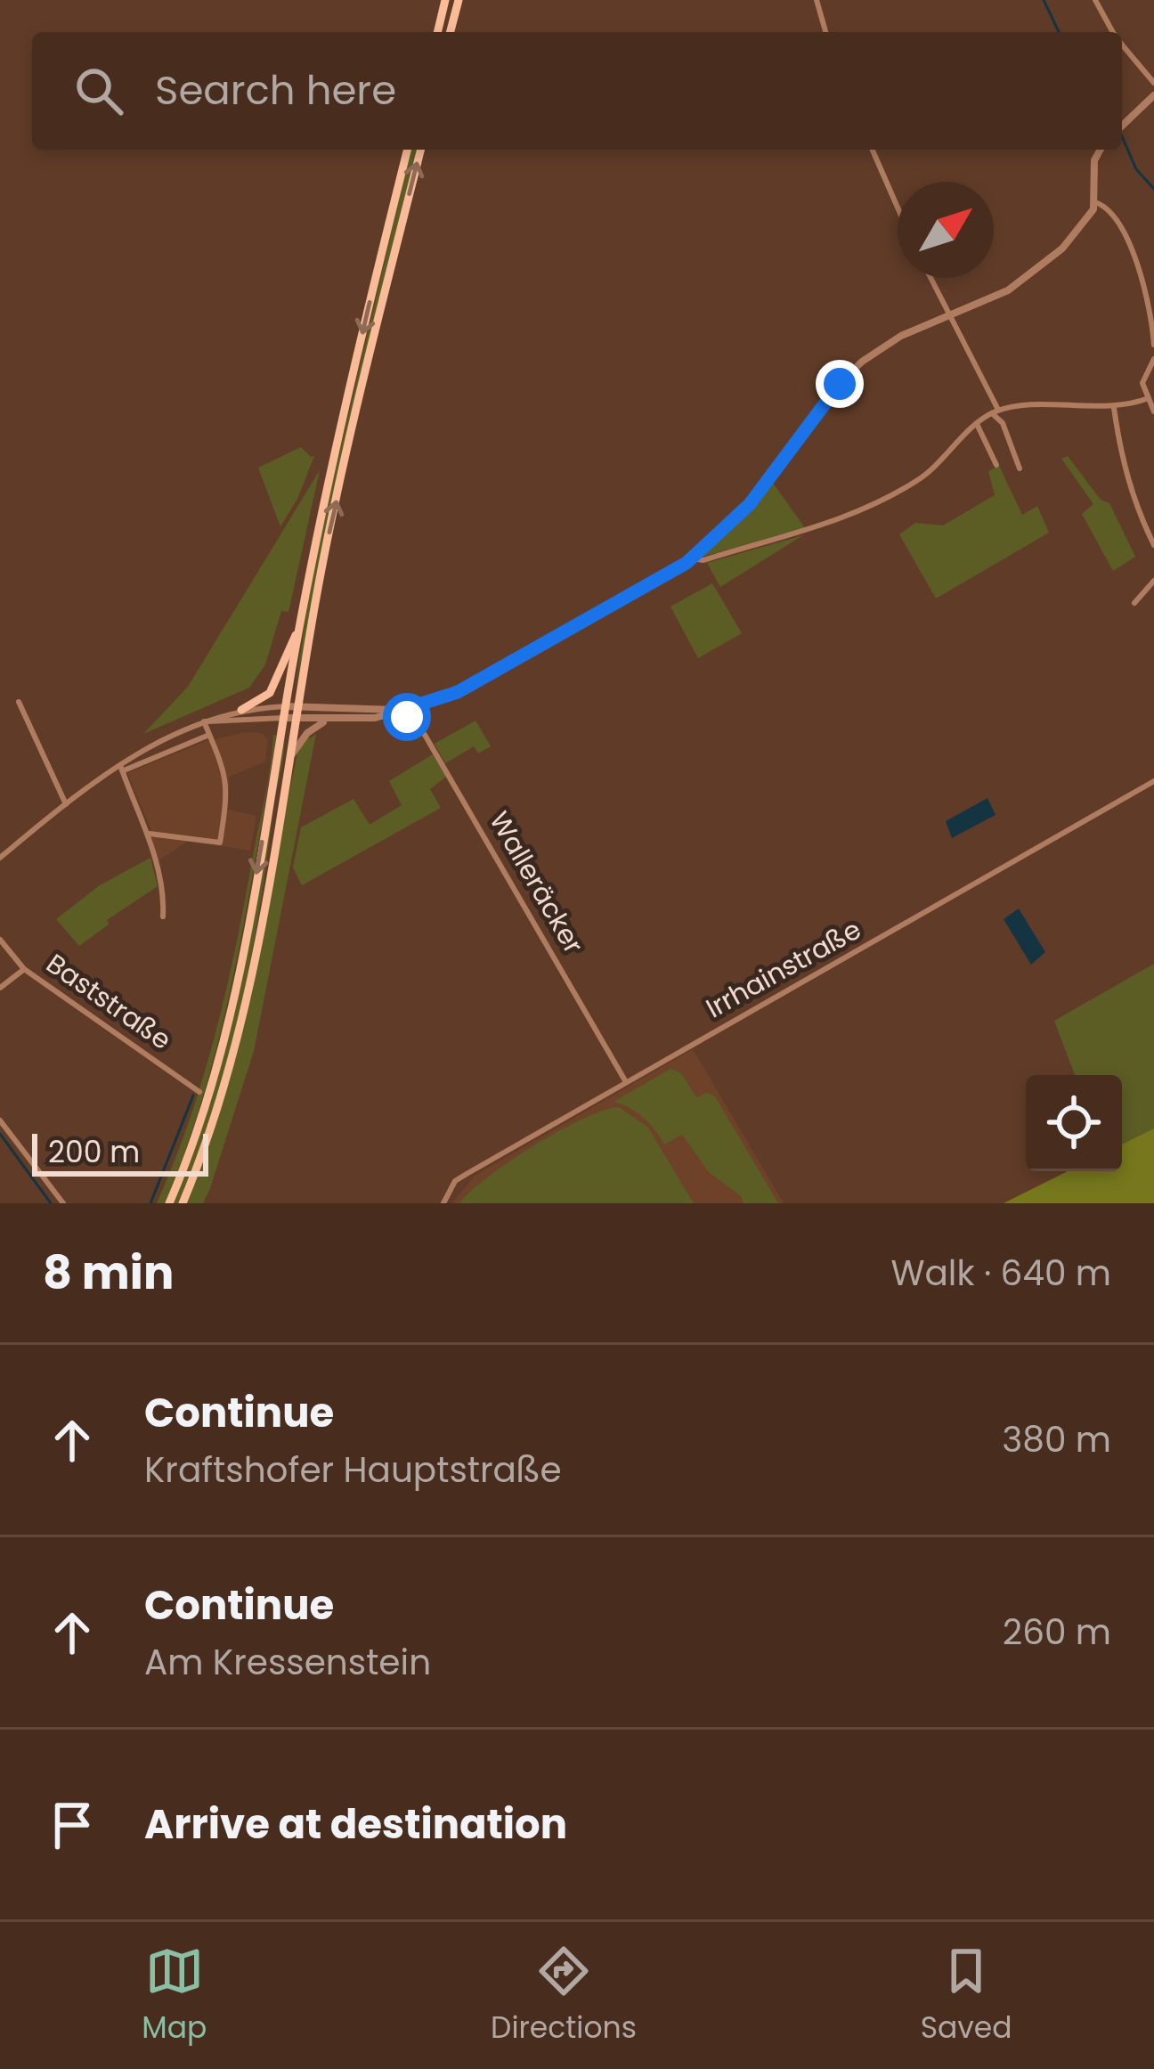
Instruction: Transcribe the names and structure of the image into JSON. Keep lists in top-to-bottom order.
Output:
{
  "streets": {
    "street": ["Walleräcker", "Irrhainstraße", "Baststraße"]
  },
  "crossings": [
    ["Walleräcker", "Irrhainstraße"]
  ],
  "scale_bar": "200 m",
  "north": "top right",
  "page": {
    "search": "Search here",
    "scale": "200 m",
    "heading": ["8 min", "Walk · 640 m"],
    "list": [
      ["Continue", "Kraftshofer Hauptstraße", "380 m"],
      ["Continue", "Am Kressenstein", "260 m"],
      "Arrive at destination"
    ],
    "nav": ["Map", "Directions", "Saved"]
  }
}
